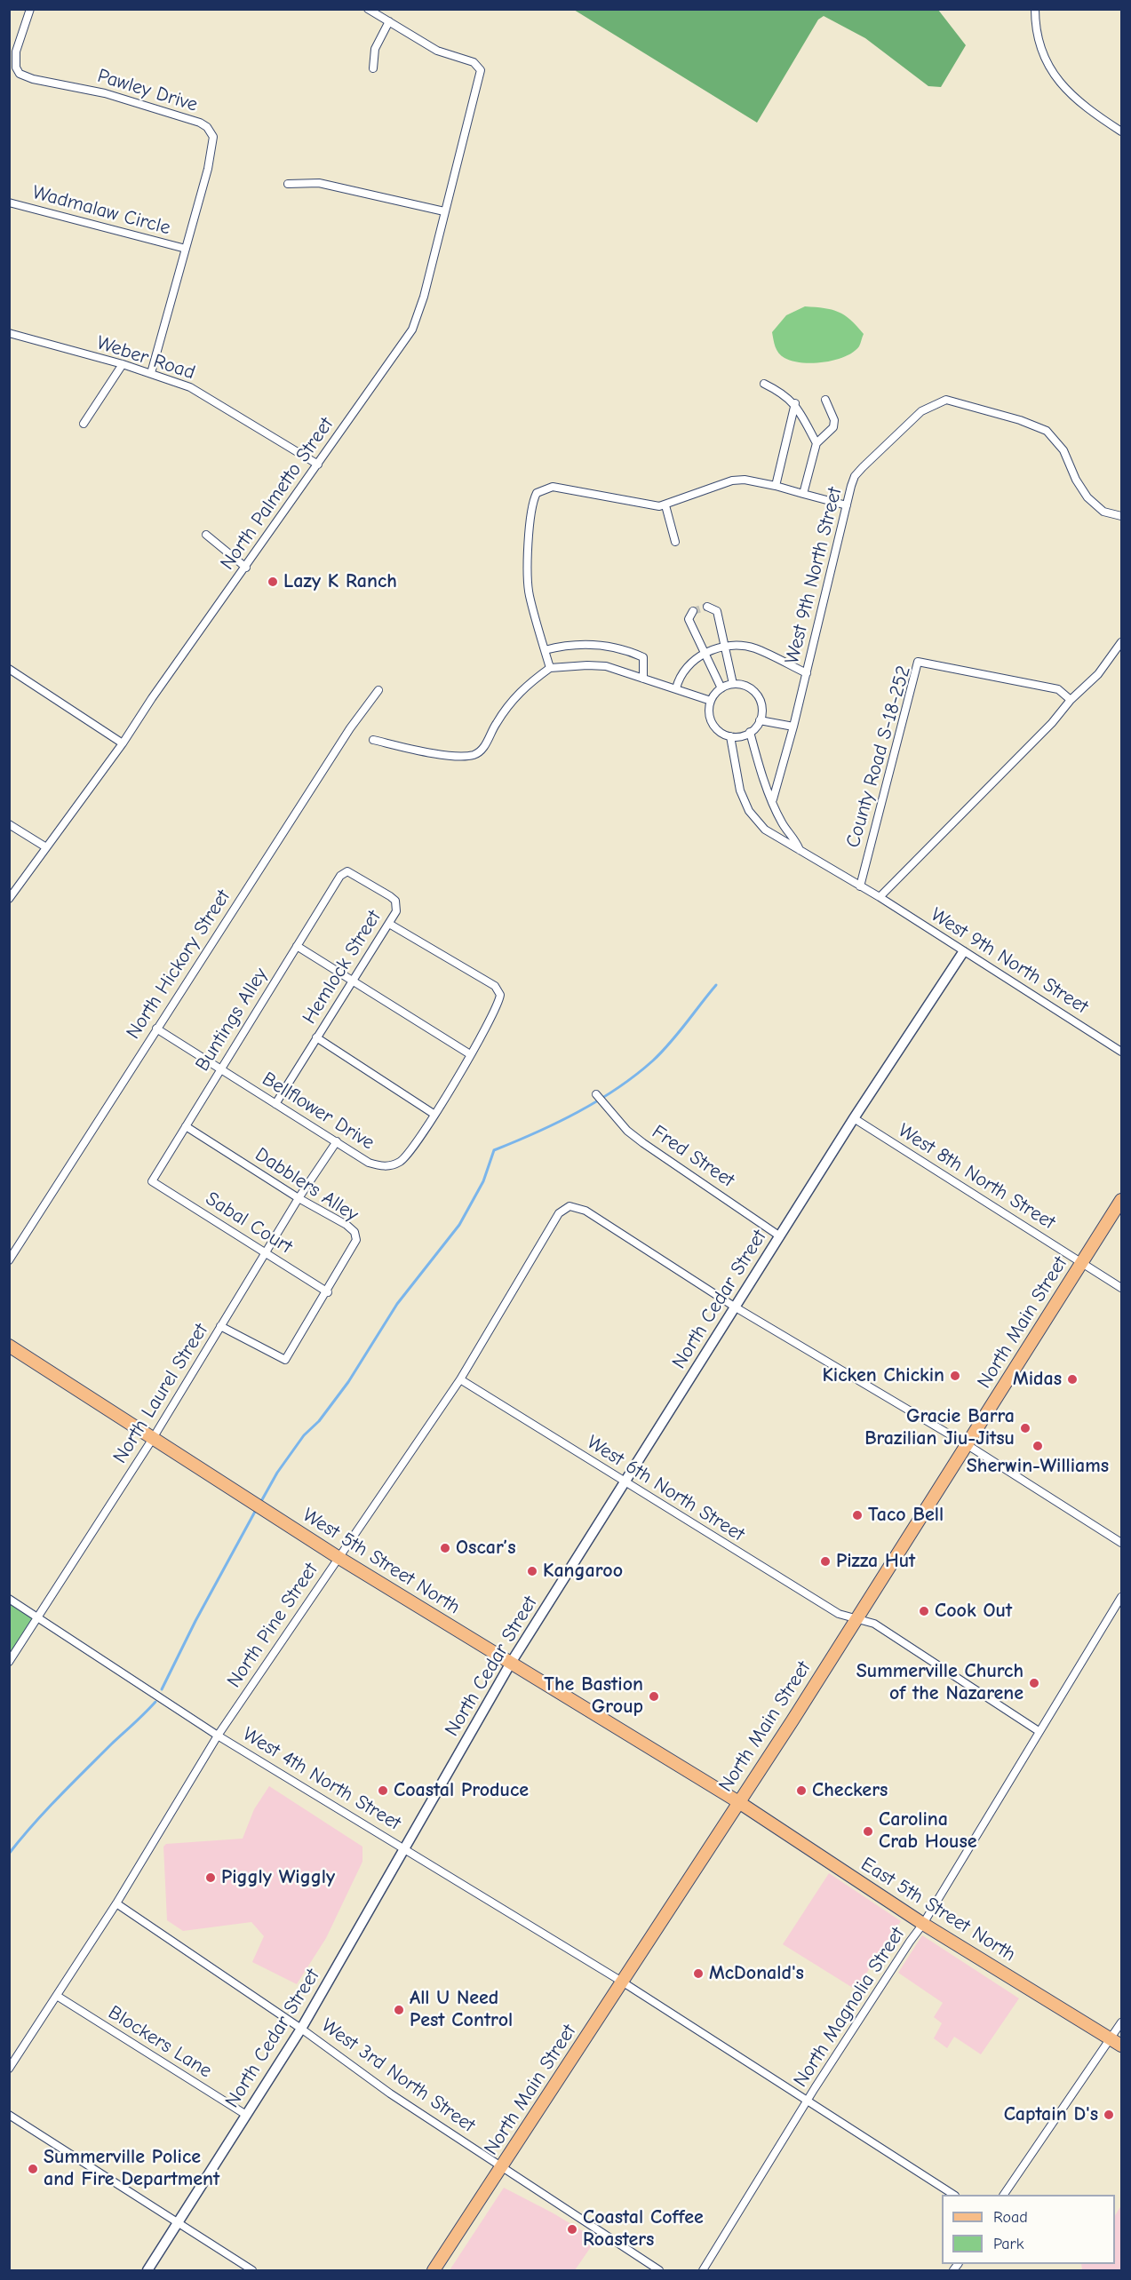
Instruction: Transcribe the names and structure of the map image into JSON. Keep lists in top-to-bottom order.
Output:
{
  "streets": {
    "main road": ["North Main Street", "West 5th Street North", "East 5th Street North"],
    "street": [
      "Pawley Drive",
      "Wadmalaw Circle",
      "Weber Road",
      "North Palmetto Street",
      "West 9th North Street",
      "County Road S-18-252",
      "North Hickory Street",
      "Hemlock Street",
      "Buntings Alley",
      "Bellflower Drive",
      "Fred Street",
      "West 8th North Street",
      "Dabblers Alley",
      "Sabal Court",
      "North Cedar Street",
      "North Laurel Street",
      "West 6th North Street",
      "North Pine Street",
      "West 4th North Street",
      "North Magnolia Street",
      "Blockers Lane",
      "West 3rd North Street"
    ]
  },
  "crossings": [
    ["Pawley Drive", "Wadmalaw Circle"],
    ["Pawley Drive", "Weber Road"],
    ["Weber Road", "North Palmetto Street"],
    ["West 9th North Street", "County Road S-18-252"],
    ["West 9th North Street", "North Cedar Street"],
    ["North Hickory Street", "Bellflower Drive"],
    ["Hemlock Street", "Buntings Alley"],
    ["Hemlock Street", "Bellflower Drive"],
    ["Buntings Alley", "Bellflower Drive"],
    ["Buntings Alley", "Dabblers Alley"],
    ["Buntings Alley", "Sabal Court"],
    ["Bellflower Drive", "North Laurel Street"],
    ["Fred Street", "North Cedar Street"],
    ["West 8th North Street", "North Cedar Street"],
    ["West 8th North Street", "North Main Street"],
    ["Dabblers Alley", "Sabal Court"],
    ["Dabblers Alley", "North Laurel Street"],
    ["Sabal Court", "North Laurel Street"],
    ["North Cedar Street", "West 6th North Street"],
    ["North Cedar Street", "West 5th Street North"],
    ["North Cedar Street", "North Pine Street"],
    ["North Cedar Street", "West 4th North Street"],
    ["North Cedar Street", "Blockers Lane"],
    ["North Cedar Street", "West 3rd North Street"],
    ["North Main Street", "West 6th North Street"],
    ["North Main Street", "West 5th Street North"],
    ["North Main Street", "West 4th North Street"],
    ["North Main Street", "East 5th Street North"],
    ["North Main Street", "West 3rd North Street"],
    ["North Laurel Street", "West 5th Street North"],
    ["North Laurel Street", "West 4th North Street"],
    ["West 6th North Street", "North Pine Street"],
    ["West 6th North Street", "North Magnolia Street"],
    ["West 5th Street North", "North Pine Street"],
    ["West 5th Street North", "East 5th Street North"],
    ["North Pine Street", "West 4th North Street"],
    ["North Pine Street", "Blockers Lane"],
    ["North Pine Street", "West 3rd North Street"],
    ["West 4th North Street", "North Magnolia Street"],
    ["East 5th Street North", "North Magnolia Street"]
  ],
  "places": [
    "Lazy K Ranch",
    "Kicken Chickin",
    "Midas",
    "Gracie Barra Brazilian Jiu-Jitsu",
    "Sherwin-Williams",
    "Taco Bell",
    "Oscar’s",
    "Pizza Hut",
    "Kangaroo",
    "Cook Out",
    "Summerville Church of the Nazarene",
    "The Bastion Group",
    "Coastal Produce",
    "Checkers",
    "Carolina Crab House",
    "Piggly Wiggly",
    "McDonald's",
    "All U Need Pest Control",
    "Captain D's",
    "Summerville Police and Fire Department",
    "Coastal Coffee Roasters"
  ],
  "legend": ["Road", "Park"]
}
